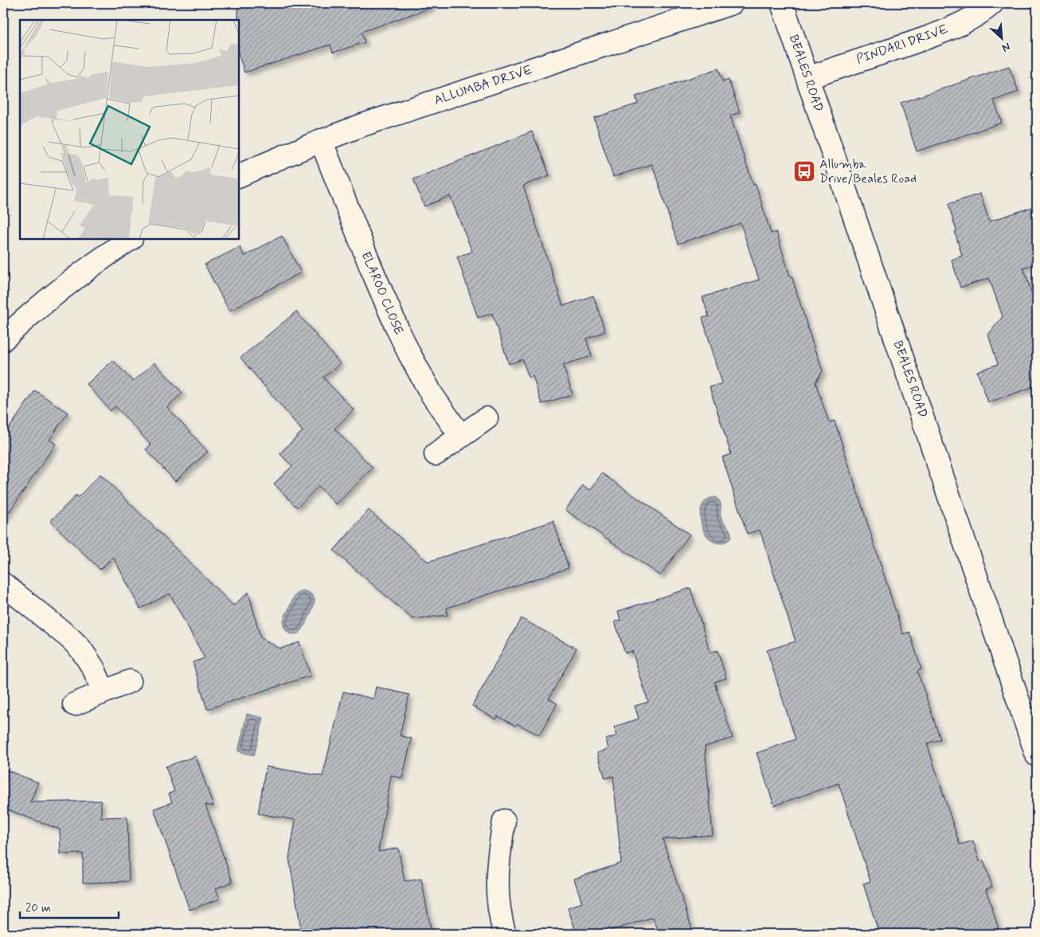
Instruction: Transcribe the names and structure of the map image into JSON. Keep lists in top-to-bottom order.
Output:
{
  "streets": {
    "street": [
      "PINDARI DRIVE",
      "BEALES ROAD",
      "ALLUMBA DRIVE",
      "ELAROO CLOSE"
    ]
  },
  "crossings": [
    ["PINDARI DRIVE", "BEALES ROAD"],
    ["ALLUMBA DRIVE", "ELAROO CLOSE"]
  ],
  "places": {
    "bus stop": ["Allumba Drive/Beales Road"]
  },
  "scale_bar": "20 m",
  "north": "bottom right"
}
